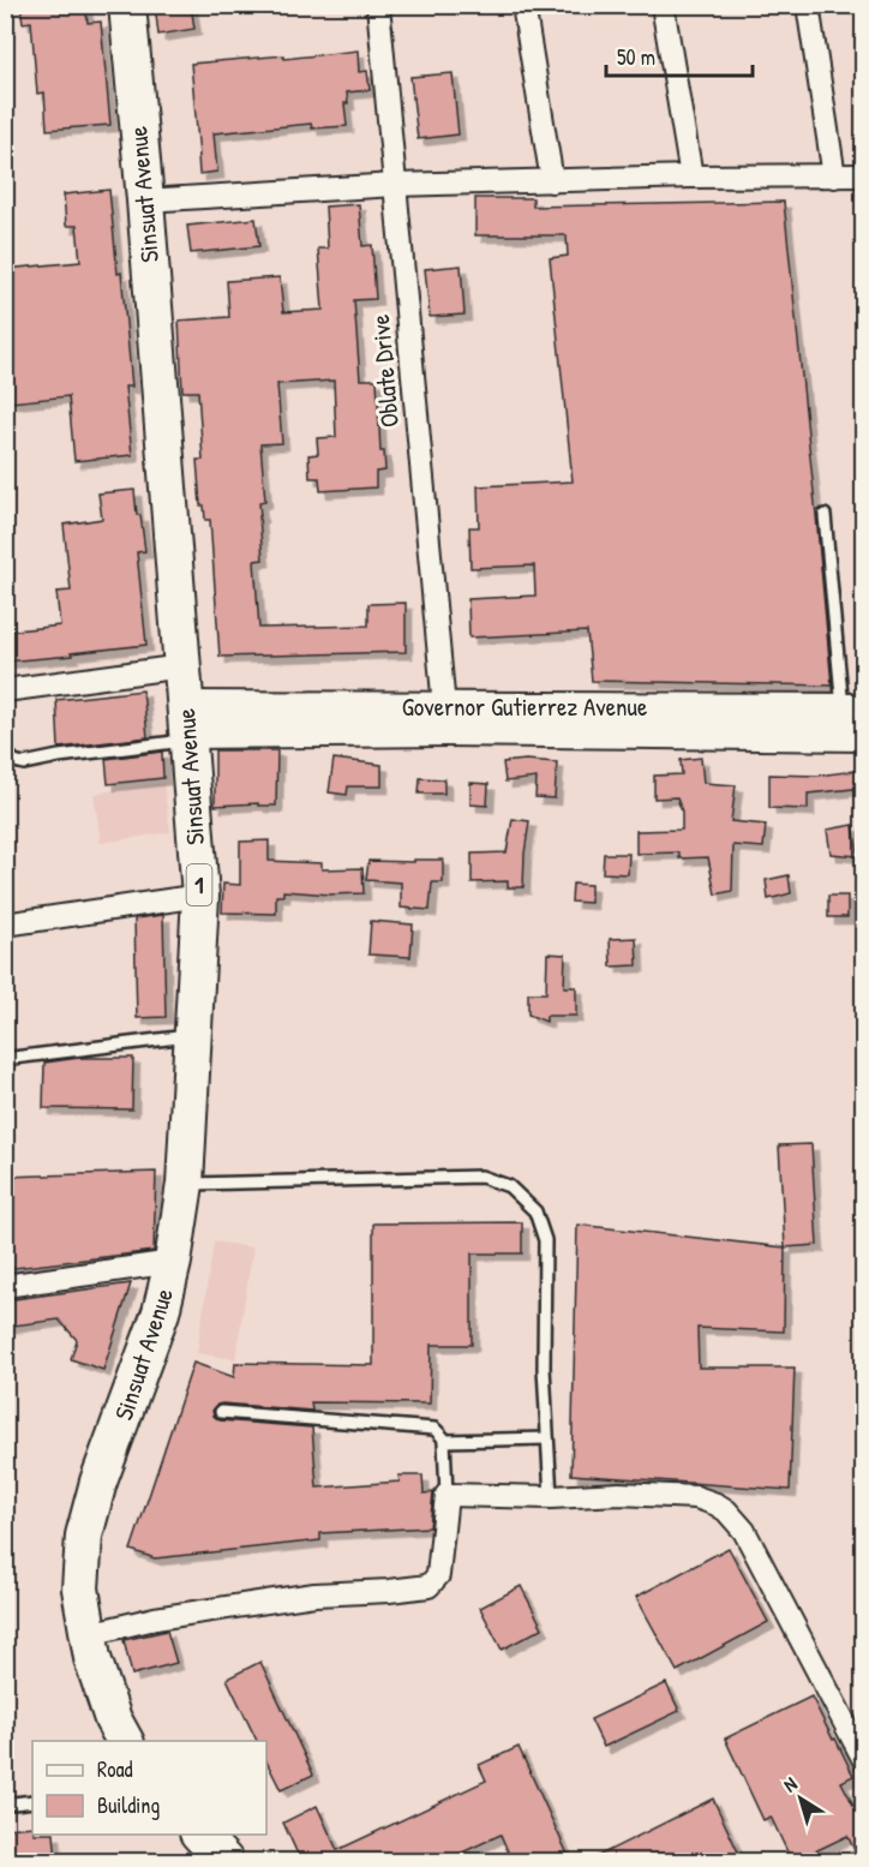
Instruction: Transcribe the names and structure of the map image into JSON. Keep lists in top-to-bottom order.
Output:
{
  "streets": {
    "main road": ["Sinsuat Avenue", "1"],
    "street": ["Oblate Drive", "Governor Gutierrez Avenue"]
  },
  "crossings": [
    ["Sinsuat Avenue", "Governor Gutierrez Avenue"],
    ["Oblate Drive", "Governor Gutierrez Avenue"]
  ],
  "legend": ["Road", "Building"],
  "scale_bar": "50 m",
  "north": "top left"
}
